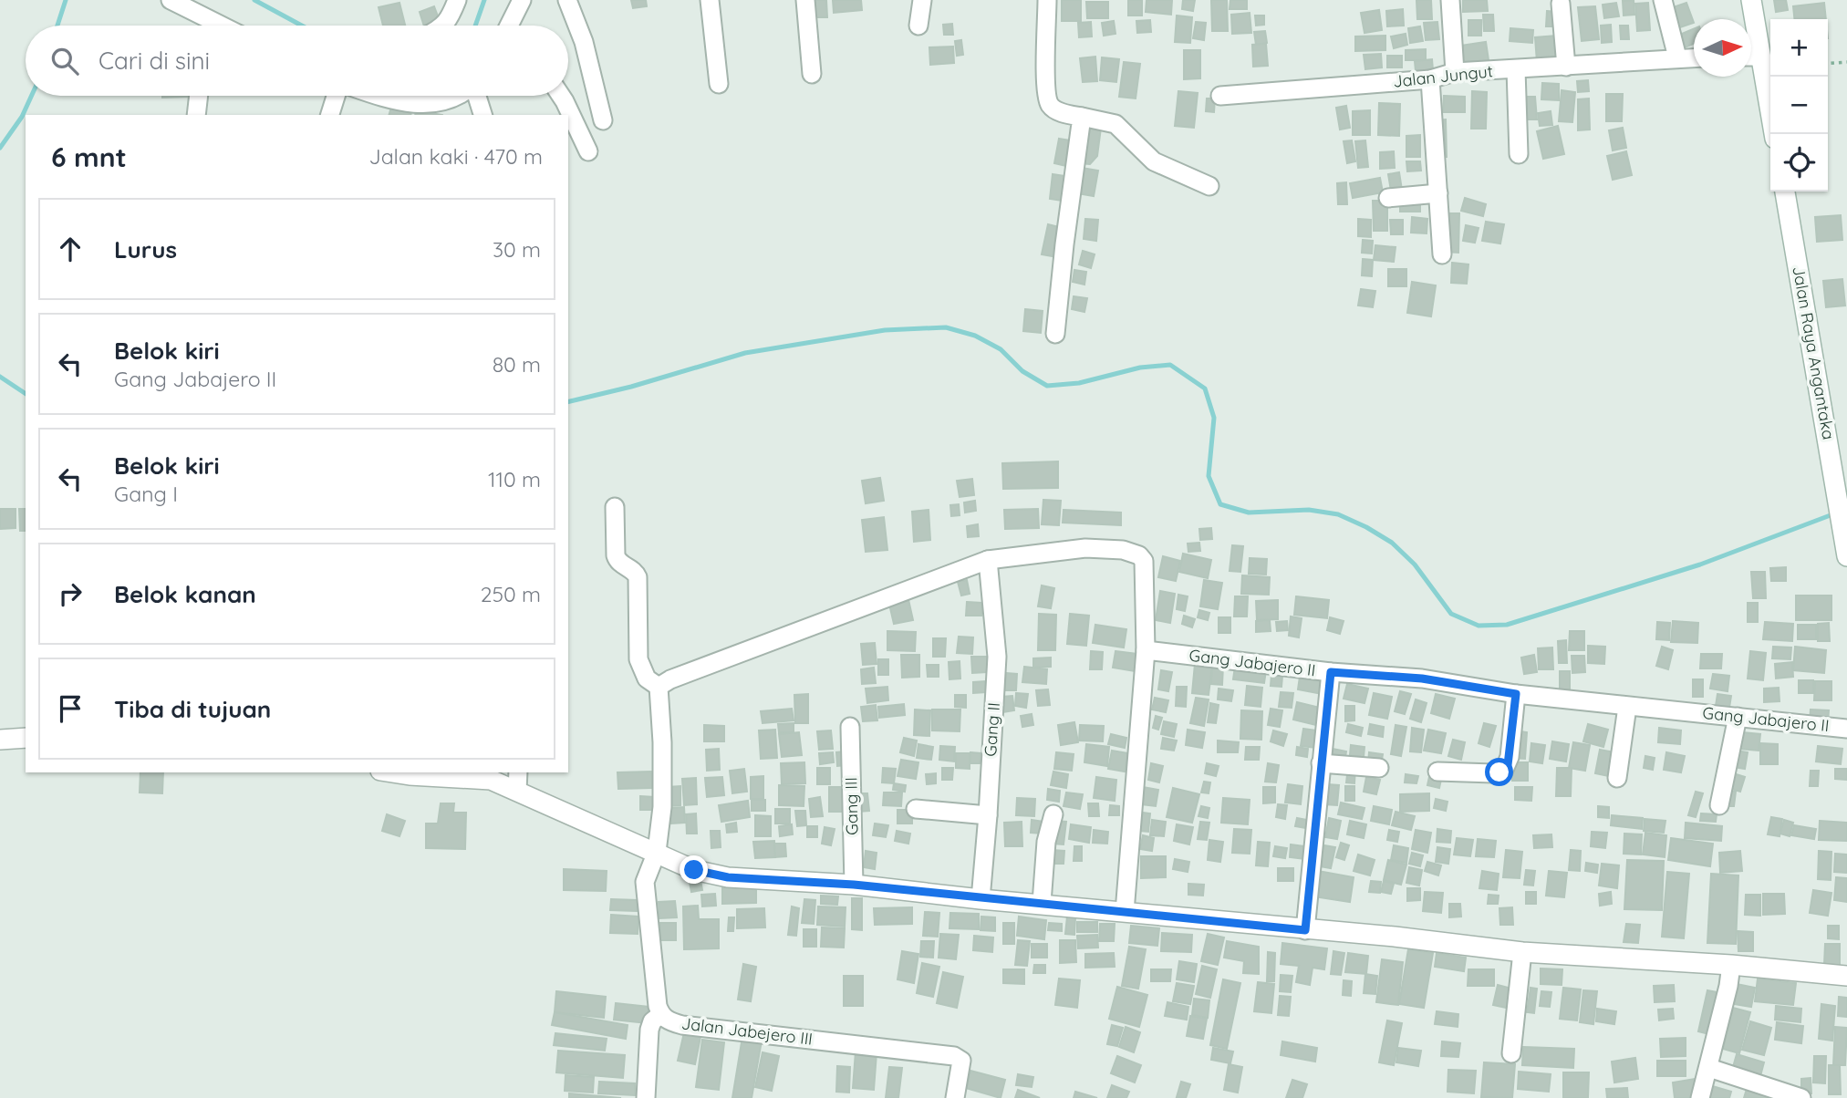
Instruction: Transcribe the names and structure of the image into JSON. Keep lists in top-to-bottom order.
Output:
{
  "streets": {
    "street": [
      "Jalan Jungut",
      "Jalan Raya Angantaka",
      "Gang Jabajero II",
      "Gang II",
      "Gang III",
      "Jalan Jabejero III"
    ]
  },
  "north": "right",
  "page": {
    "map_buttons": ["+", "−"],
    "search": "Cari di sini",
    "heading": ["6 mnt", "Jalan kaki · 470 m"],
    "list": [
      ["Lurus", "30 m"],
      ["Belok kiri", "Gang Jabajero II", "80 m"],
      ["Belok kiri", "Gang I", "110 m"],
      ["Belok kanan", "250 m"],
      "Tiba di tujuan"
    ]
  }
}
